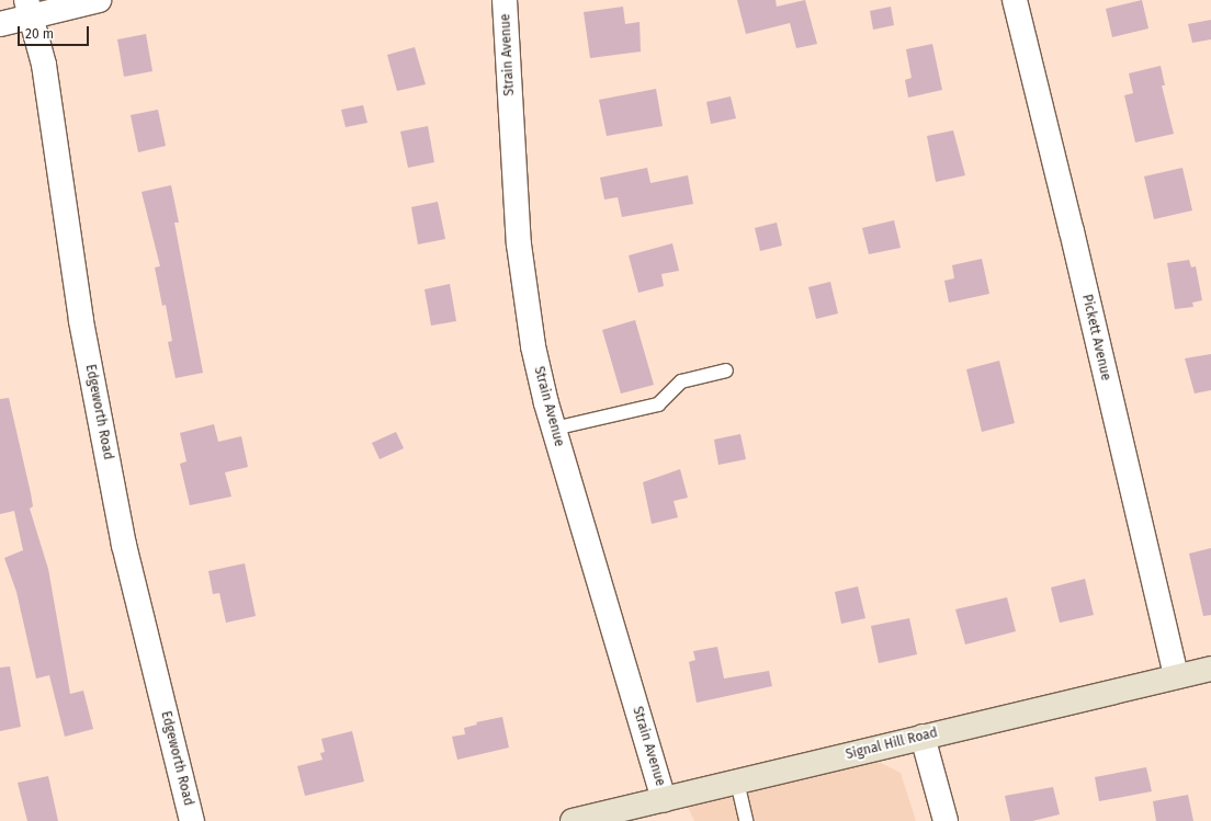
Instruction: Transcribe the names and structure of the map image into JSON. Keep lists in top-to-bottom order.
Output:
{
  "streets": {
    "street": [
      "Strain Avenue",
      "Pickett Avenue",
      "Edgeworth Road",
      "Signal Hill Road"
    ]
  },
  "crossings": [
    ["Strain Avenue", "Signal Hill Road"],
    ["Pickett Avenue", "Signal Hill Road"]
  ],
  "scale_bar": "20 m"
}
